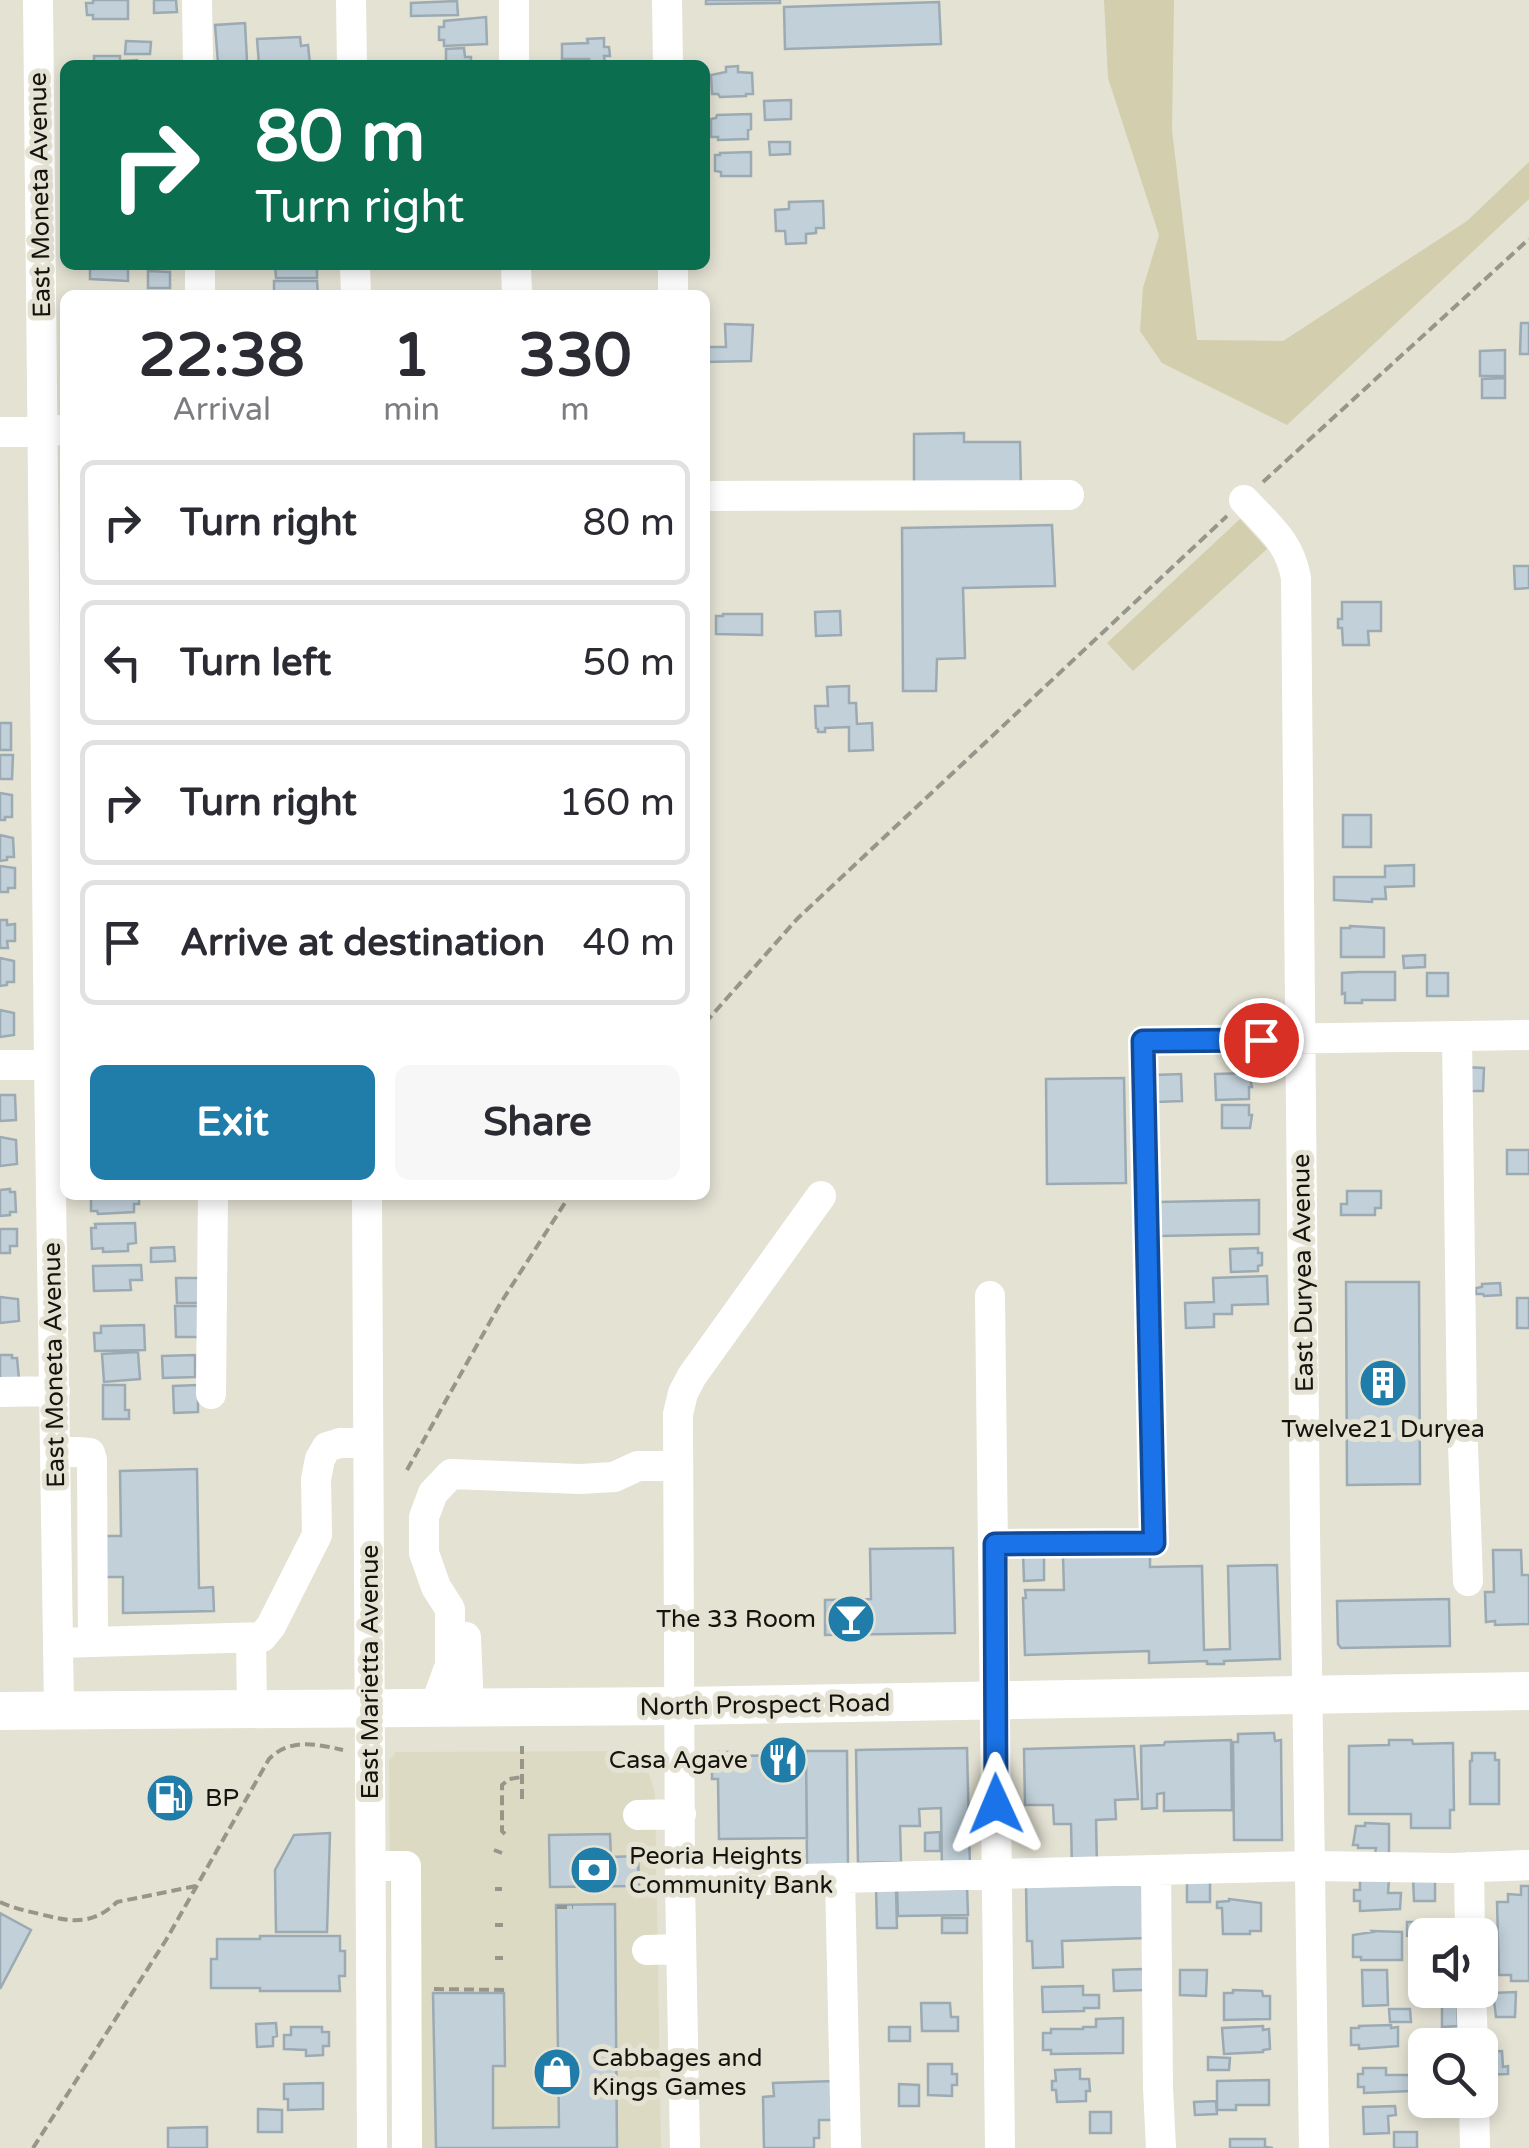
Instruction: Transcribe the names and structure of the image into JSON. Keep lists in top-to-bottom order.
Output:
{
  "streets": {
    "main road": ["North Prospect Road"],
    "street": ["East Moneta Avenue", "East Duryea Avenue", "East Marietta Avenue"]
  },
  "crossings": [
    ["East Moneta Avenue", "North Prospect Road"],
    ["East Duryea Avenue", "North Prospect Road"],
    ["East Marietta Avenue", "North Prospect Road"]
  ],
  "places": {
    "building": ["Twelve21 Duryea"],
    "bar": ["The 33 Room"],
    "restaurant": ["Casa Agave"],
    "fuel station": ["BP"],
    "bank": ["Peoria Heights Community Bank"],
    "shop": ["Cabbages and Kings Games"]
  },
  "page": {
    "turn": ["80 m", "Turn right"],
    "eta": [
      "22:38",
      "Arrival",
      "1",
      "min",
      "330",
      "m"
    ],
    "list": [
      {
        "name": "Turn right",
        "value": "80 m"
      },
      {
        "name": "Turn left",
        "value": "50 m"
      },
      {
        "name": "Turn right",
        "value": "160 m"
      },
      {
        "name": "Arrive at destination",
        "value": "40 m"
      }
    ],
    "buttons": ["Exit", "Share"]
  }
}
